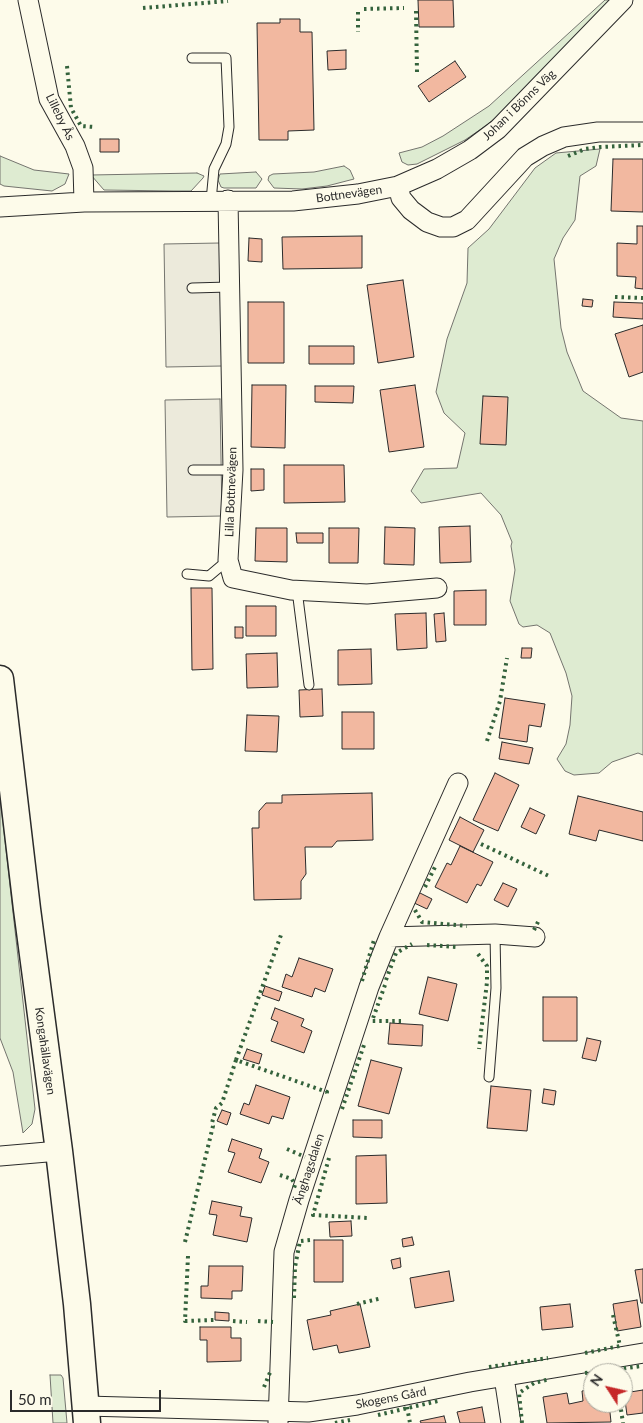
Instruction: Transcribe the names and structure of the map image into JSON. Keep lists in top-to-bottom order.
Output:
{
  "streets": {
    "street": [
      "Johan i Bönns Väg",
      "Lilleby Ås",
      "Bottnevägen",
      "Lilla Bottnevägen",
      "Kongahällavägen",
      "Änghagsdalen",
      "Skogens Gård"
    ]
  },
  "crossings": [
    ["Johan i Bönns Väg", "Bottnevägen"],
    ["Lilleby Ås", "Bottnevägen"],
    ["Bottnevägen", "Lilla Bottnevägen"],
    ["Kongahällavägen", "Skogens Gård"],
    ["Änghagsdalen", "Skogens Gård"]
  ],
  "scale_bar": "50 m",
  "north": "top left"
}
